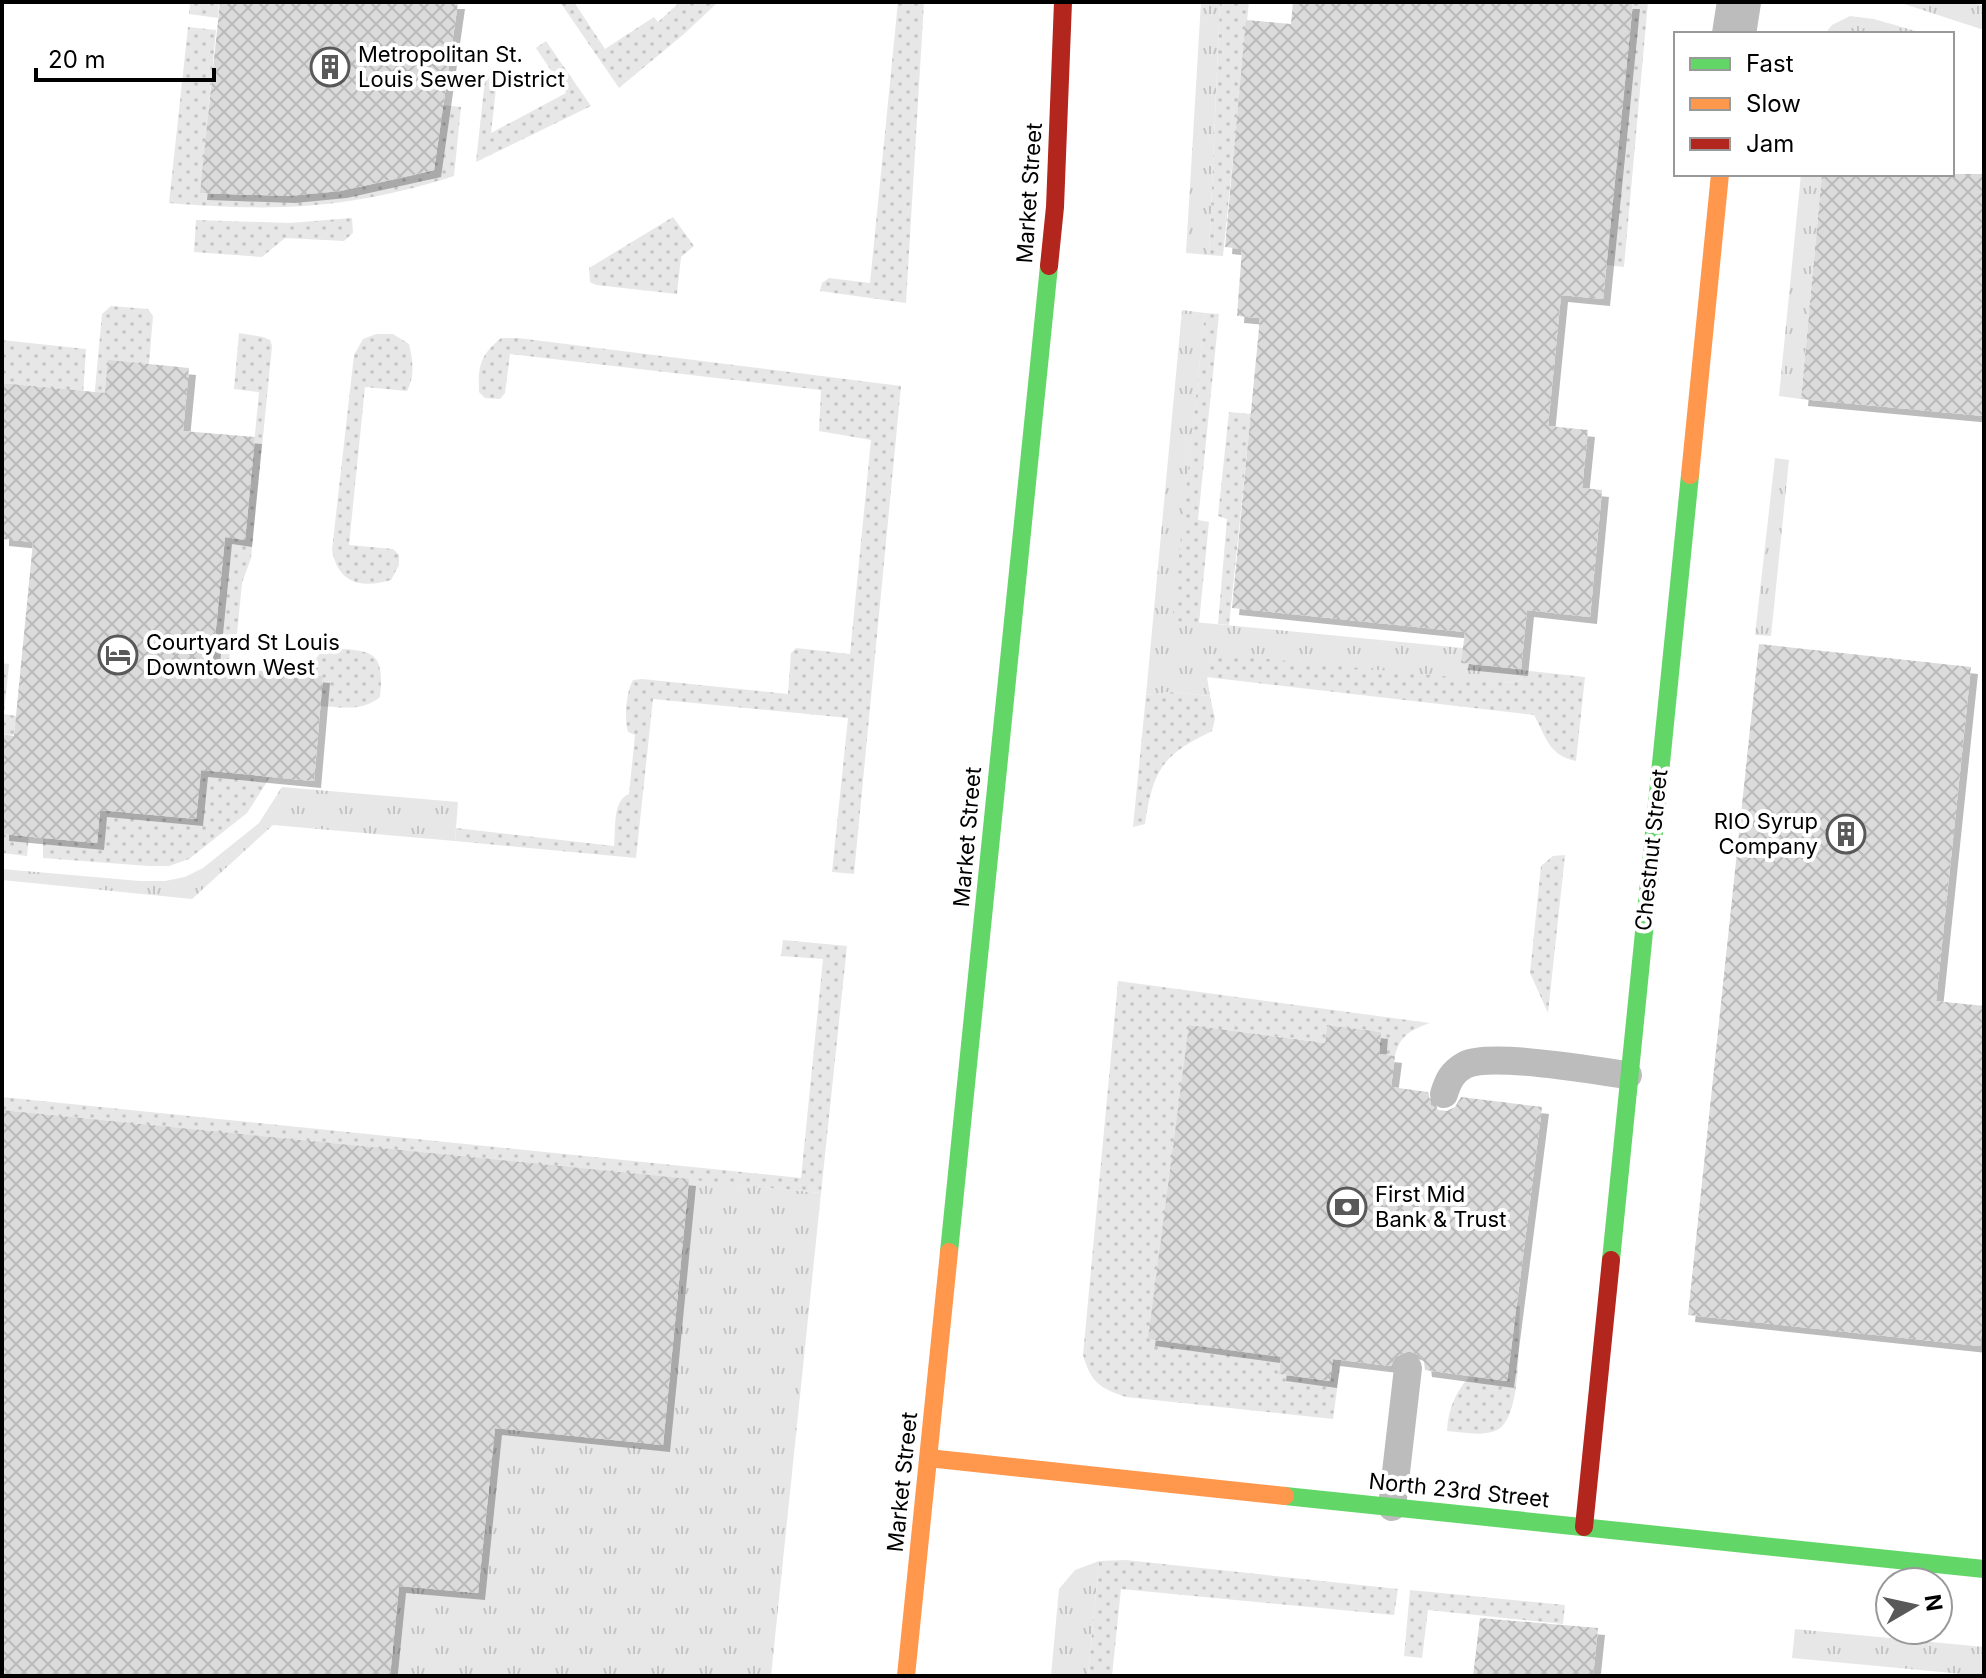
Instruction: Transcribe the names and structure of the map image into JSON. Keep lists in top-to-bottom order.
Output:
{
  "streets": {
    "street": ["Market Street", "Chestnut Street", "North 23rd Street"]
  },
  "crossings": [
    ["Market Street", "North 23rd Street"],
    ["Chestnut Street", "North 23rd Street"]
  ],
  "places": {
    "building": ["Metropolitan St. Louis Sewer District", "RIO Syrup Company"],
    "hotel": ["Courtyard St Louis Downtown West"],
    "bank": ["First Mid Bank & Trust"]
  },
  "legend": ["Fast", "Slow", "Jam"],
  "scale_bar": "20 m",
  "north": "right"
}
